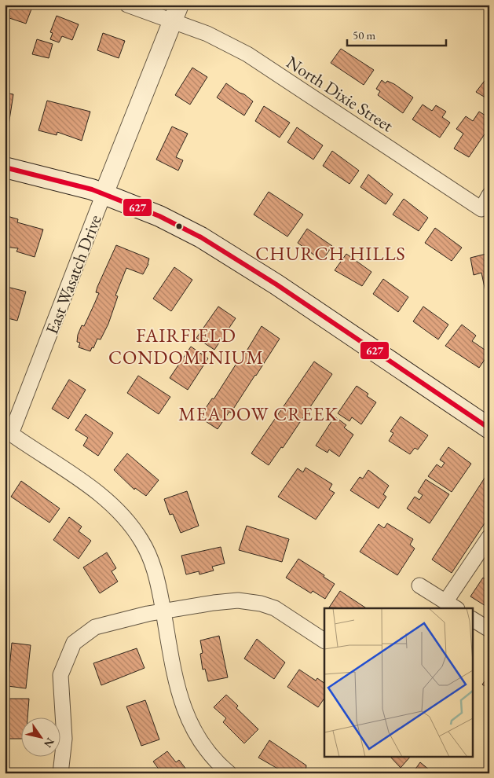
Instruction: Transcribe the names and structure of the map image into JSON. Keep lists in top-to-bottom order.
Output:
{
  "streets": {
    "street": ["North Dixie Street", "East Wasatch Drive"]
  },
  "crossings": [
    ["North Dixie Street", "East Wasatch Drive"]
  ],
  "districts": ["CHURCH HILLS", "FAIRFIELD CONDOMINIUM", "MEADOW CREEK"],
  "lines": ["transit line 627"],
  "scale_bar": "50 m",
  "north": "bottom right"
}
